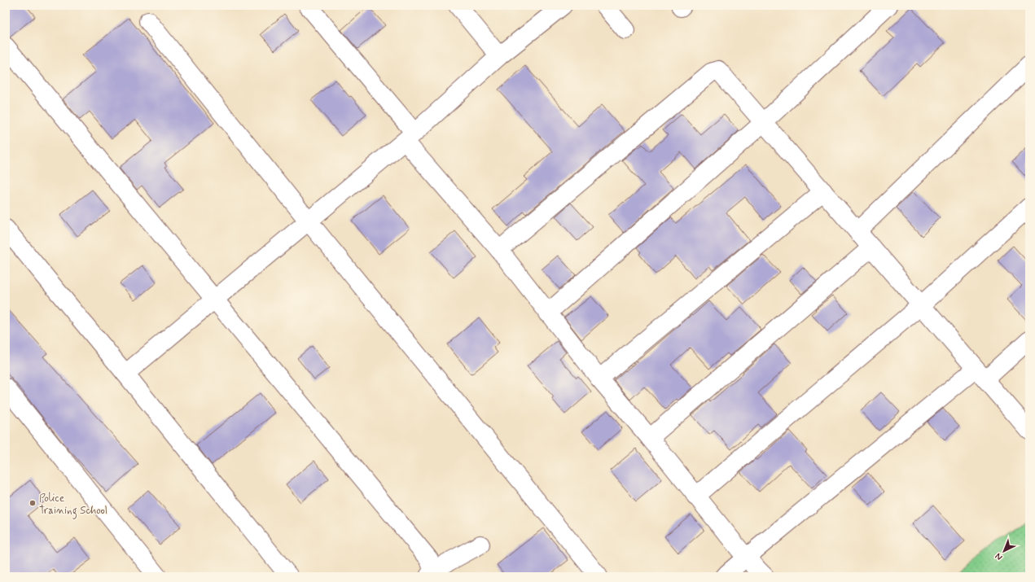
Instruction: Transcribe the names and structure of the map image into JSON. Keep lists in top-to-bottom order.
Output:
{
  "places": ["Police Training School"],
  "north": "bottom left"
}
